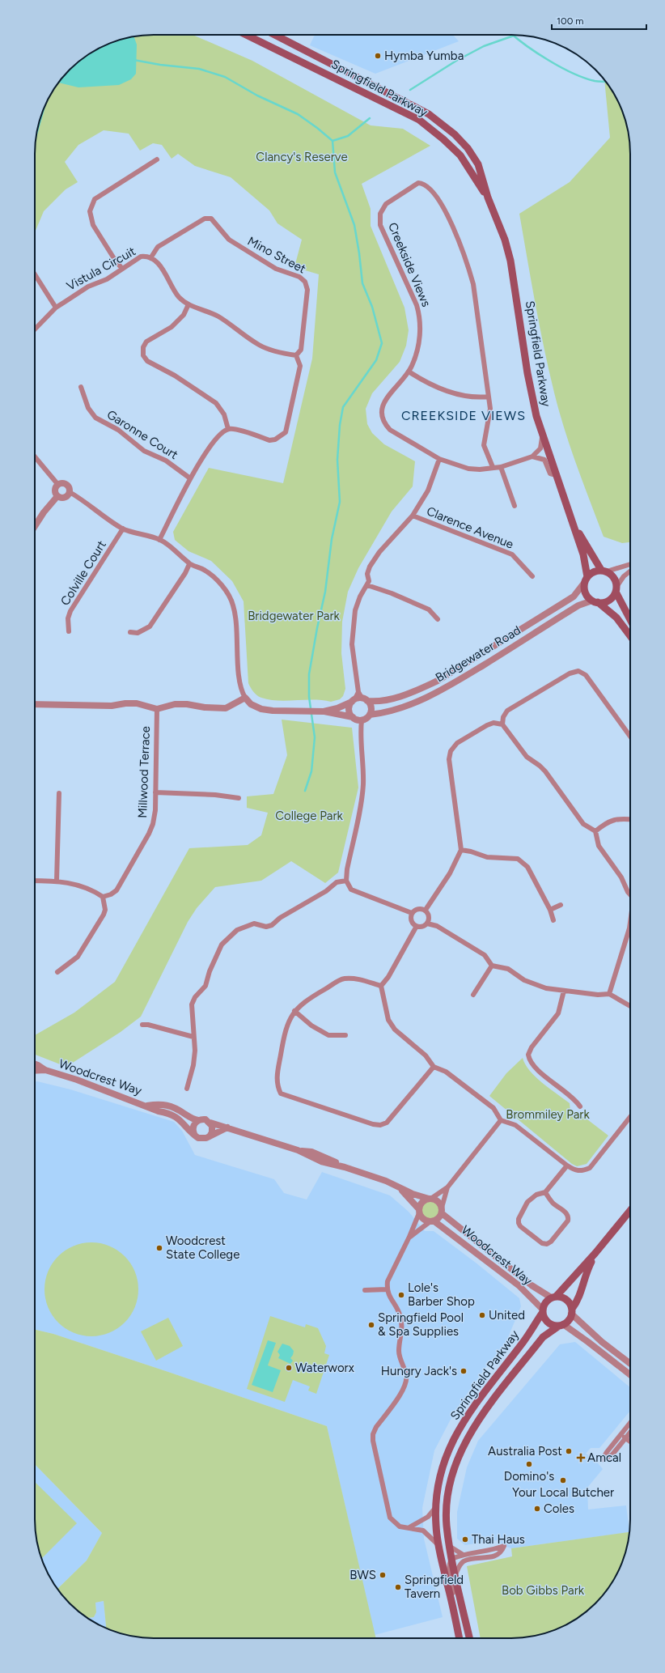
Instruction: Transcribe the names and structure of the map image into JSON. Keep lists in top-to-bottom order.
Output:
{
  "streets": {
    "main road": ["Springfield Parkway"],
    "street": [
      "Mino Street",
      "Creekside Views",
      "Vistula Circuit",
      "Garonne Court",
      "Clarence Avenue",
      "Colville Court",
      "Bridgewater Road",
      "Millwood Terrace",
      "Woodcrest Way"
    ]
  },
  "crossings": [
    ["Springfield Parkway", "Bridgewater Road"],
    ["Springfield Parkway", "Woodcrest Way"],
    ["Mino Street", "Vistula Circuit"],
    ["Clarence Avenue", "Bridgewater Road"]
  ],
  "districts": ["CREEKSIDE VIEWS"],
  "parks": [
    "Clancy's Reserve",
    "Bridgewater Park",
    "College Park",
    "Brommiley Park",
    "Bob Gibbs Park"
  ],
  "places": {
    "other": [
      "Hymba Yumba",
      "Woodcrest State College",
      "Lole's Barber Shop",
      "United",
      "Springfield Pool & Spa Supplies",
      "Waterworx",
      "Hungry Jack's",
      "Australia Post",
      "Domino's",
      "Your Local Butcher",
      "Coles",
      "Thai Haus",
      "BWS",
      "Springfield Tavern"
    ],
    "health": ["Amcal"]
  },
  "scale_bar": "100 m"
}
